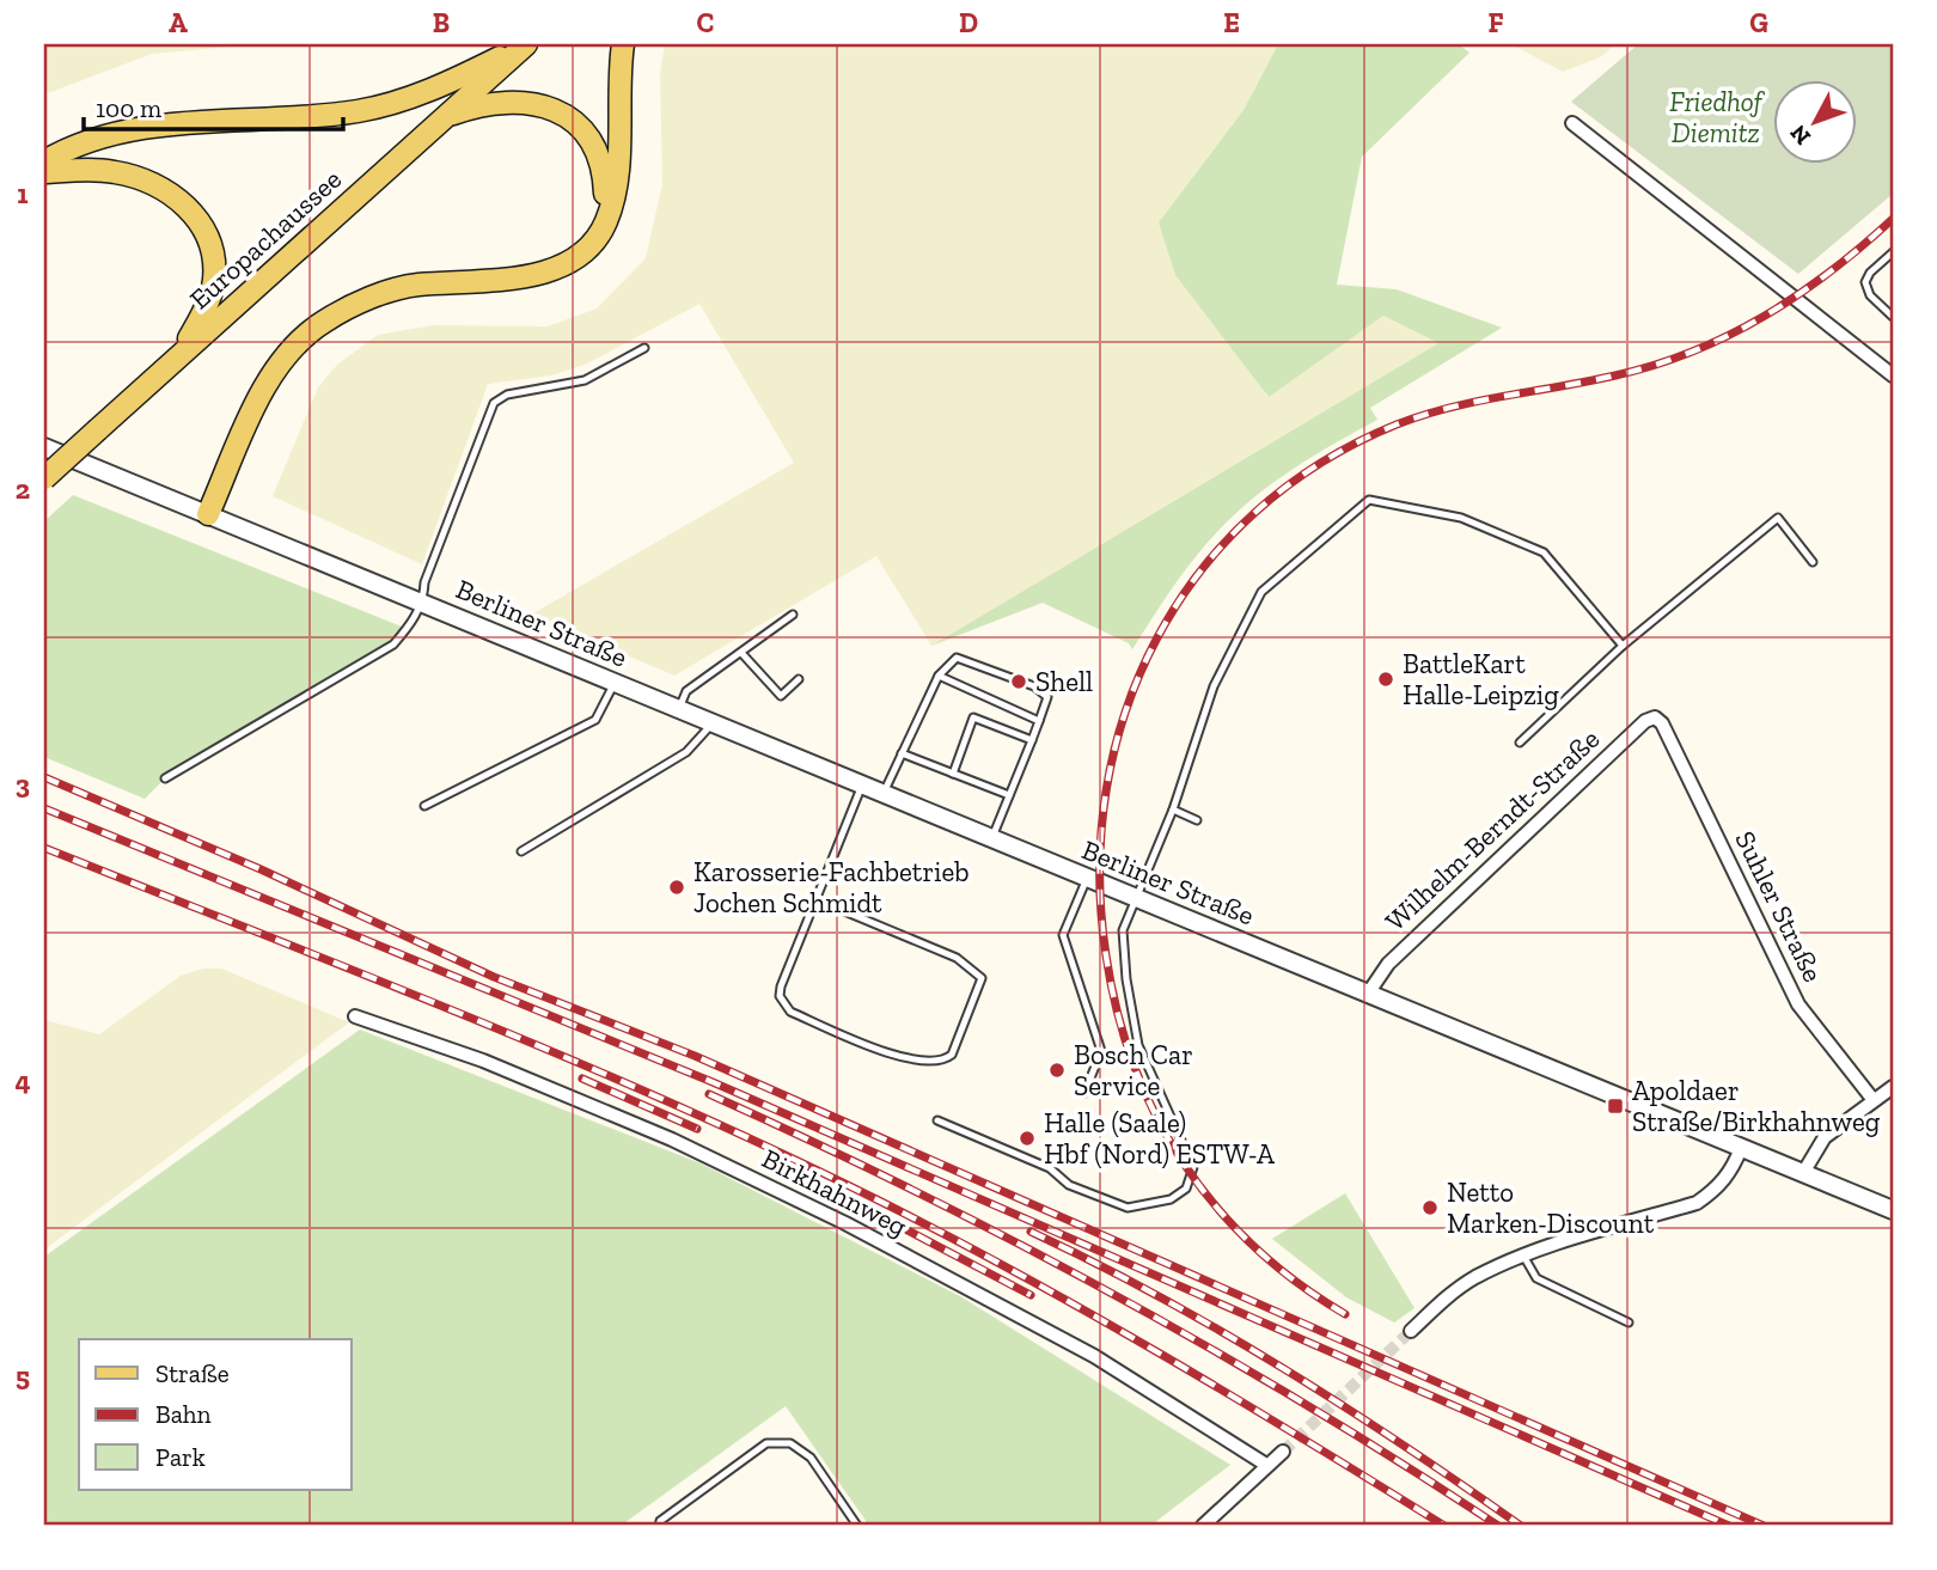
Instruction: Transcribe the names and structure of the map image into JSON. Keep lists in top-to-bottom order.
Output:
{
  "streets": {
    "main road": ["Europachaussee"],
    "street": [
      "Berliner Straße",
      "Wilhelm-Berndt-Straße",
      "Suhler Straße",
      "Birkhahnweg"
    ]
  },
  "crossings": [
    ["Berliner Straße", "Wilhelm-Berndt-Straße"],
    ["Wilhelm-Berndt-Straße", "Suhler Straße"]
  ],
  "parks": ["Friedhof Diemitz"],
  "places": {
    "other": [
      "BattleKart Halle-Leipzig",
      "Shell",
      "Karosserie-Fachbetrieb Jochen Schmidt",
      "Bosch Car Service",
      "Halle (Saale) Hbf (Nord) ESTW-A",
      "Netto Marken-Discount"
    ],
    "transit": ["Apoldaer Straße/Birkhahnweg"]
  },
  "legend": ["Straße", "Bahn", "Park"],
  "scale_bar": "100 m",
  "north": "bottom left",
  "grid": {
    "columns": [
      "A",
      "B",
      "C",
      "D",
      "E",
      "F",
      "G"
    ],
    "rows": [
      "1",
      "2",
      "3",
      "4",
      "5"
    ]
  }
}
